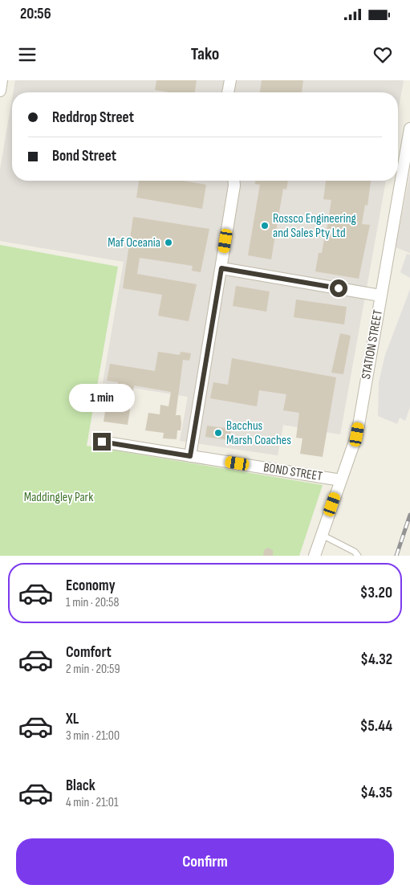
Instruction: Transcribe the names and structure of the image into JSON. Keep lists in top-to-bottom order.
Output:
{
  "streets": {
    "street": ["STATION STREET", "BOND STREET"]
  },
  "crossings": [
    ["STATION STREET", "BOND STREET"]
  ],
  "parks": ["Maddingley Park"],
  "places": ["Rossco Engineering and Sales Pty Ltd", "Maf Oceania", "Bacchus Marsh Coaches"],
  "page": {
    "status": "20:56",
    "header": "Tako",
    "banner": ["Reddrop Street", "Bond Street"],
    "bubble": "1 min",
    "list": [
      {
        "name": "Economy",
        "note": "1 min · 20:58",
        "value": "$3.20"
      },
      {
        "name": "Comfort",
        "note": "2 min · 20:59",
        "value": "$4.32"
      },
      {
        "name": "XL",
        "note": "3 min · 21:00",
        "value": "$5.44"
      },
      {
        "name": "Black",
        "note": "4 min · 21:01",
        "value": "$4.35"
      }
    ],
    "buttons": "Confirm"
  }
}
